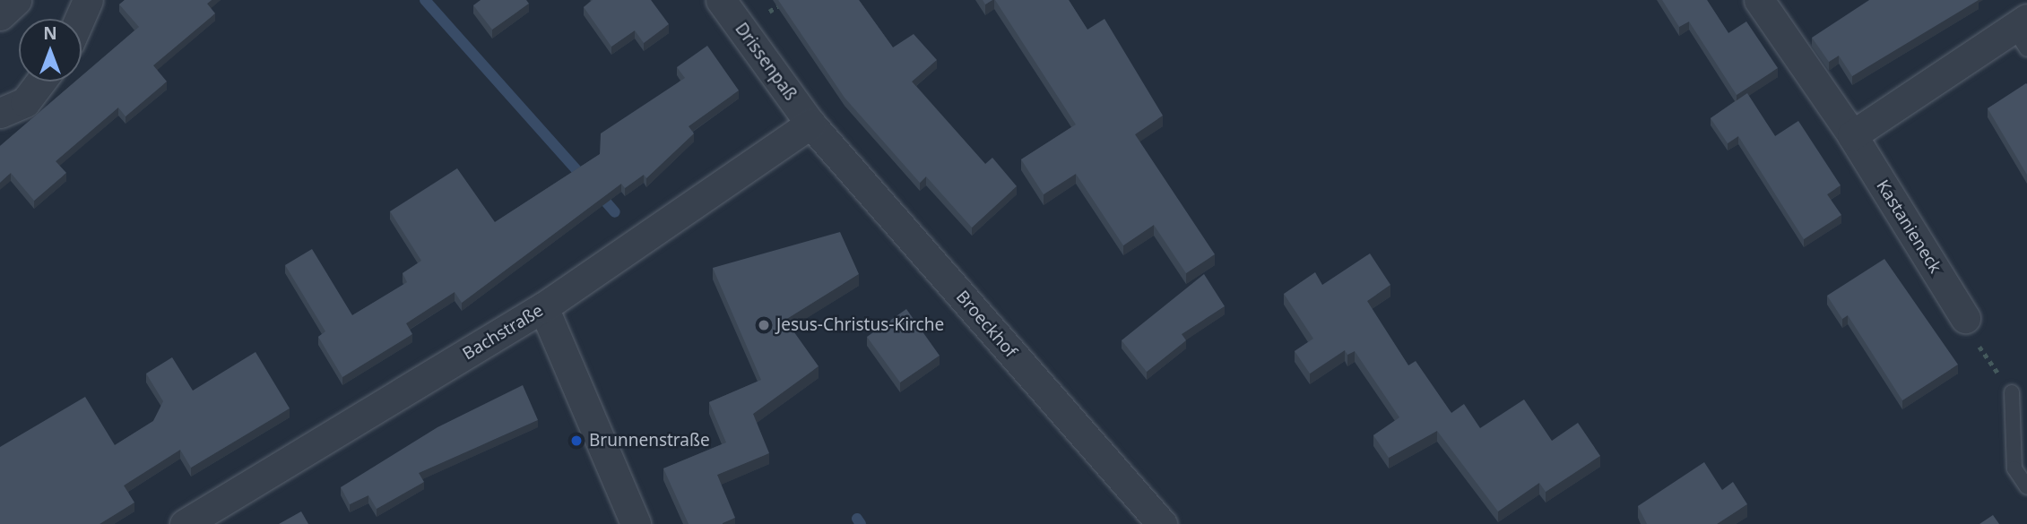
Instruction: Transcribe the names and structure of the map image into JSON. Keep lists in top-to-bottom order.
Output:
{
  "streets": {
    "street": [
      "Drissenpaß",
      "Kastanieneck",
      "Broeckhof",
      "Bachstraße"
    ]
  },
  "crossings": [
    ["Drissenpaß", "Broeckhof"],
    ["Drissenpaß", "Bachstraße"],
    ["Broeckhof", "Bachstraße"]
  ],
  "places": ["Jesus-Christus-Kirche", "Brunnenstraße"],
  "north": "top"
}
